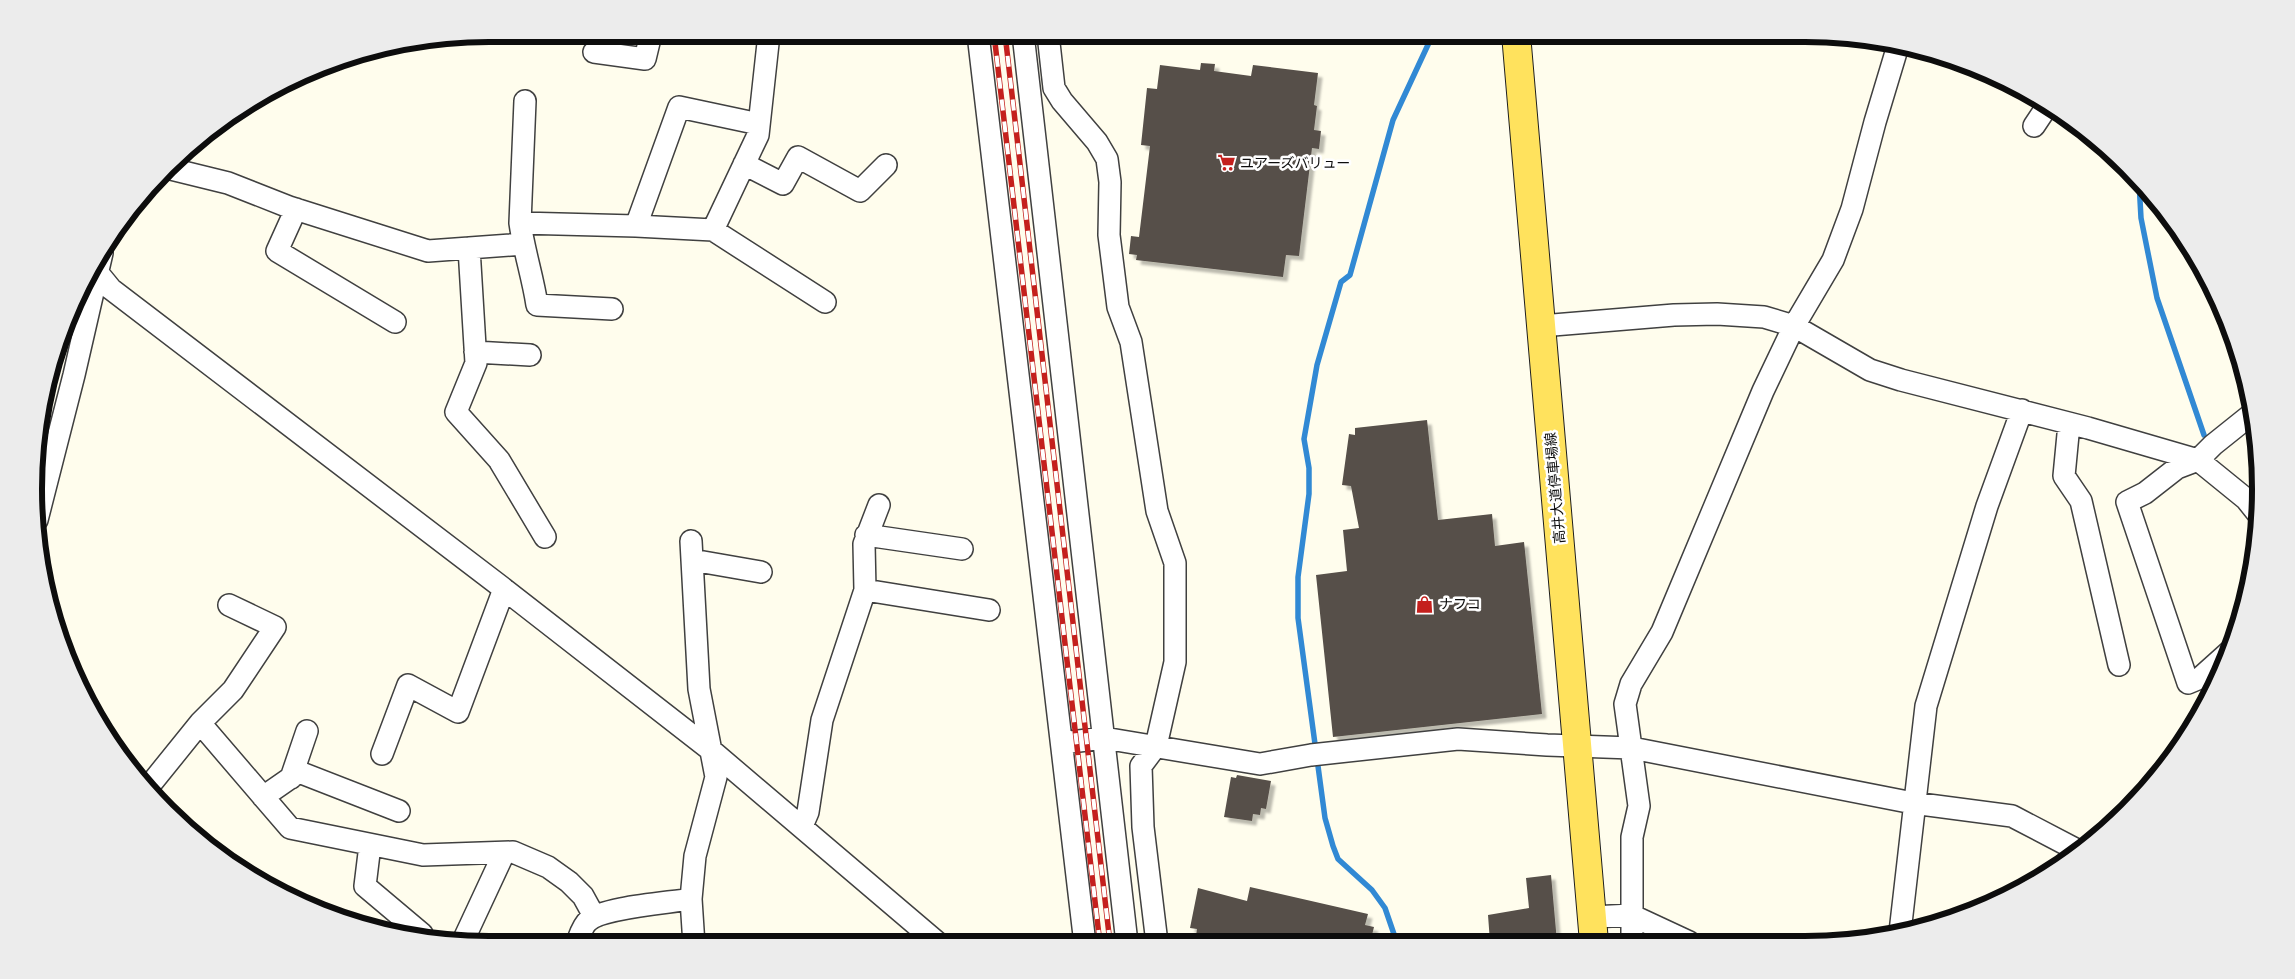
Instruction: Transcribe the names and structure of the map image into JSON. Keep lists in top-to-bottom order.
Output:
{
  "streets": {
    "main road": ["高井大道停車場線"]
  },
  "places": {
    "supermarket": ["ユアーズバリュー"],
    "shop": ["ナフコ"]
  }
}
